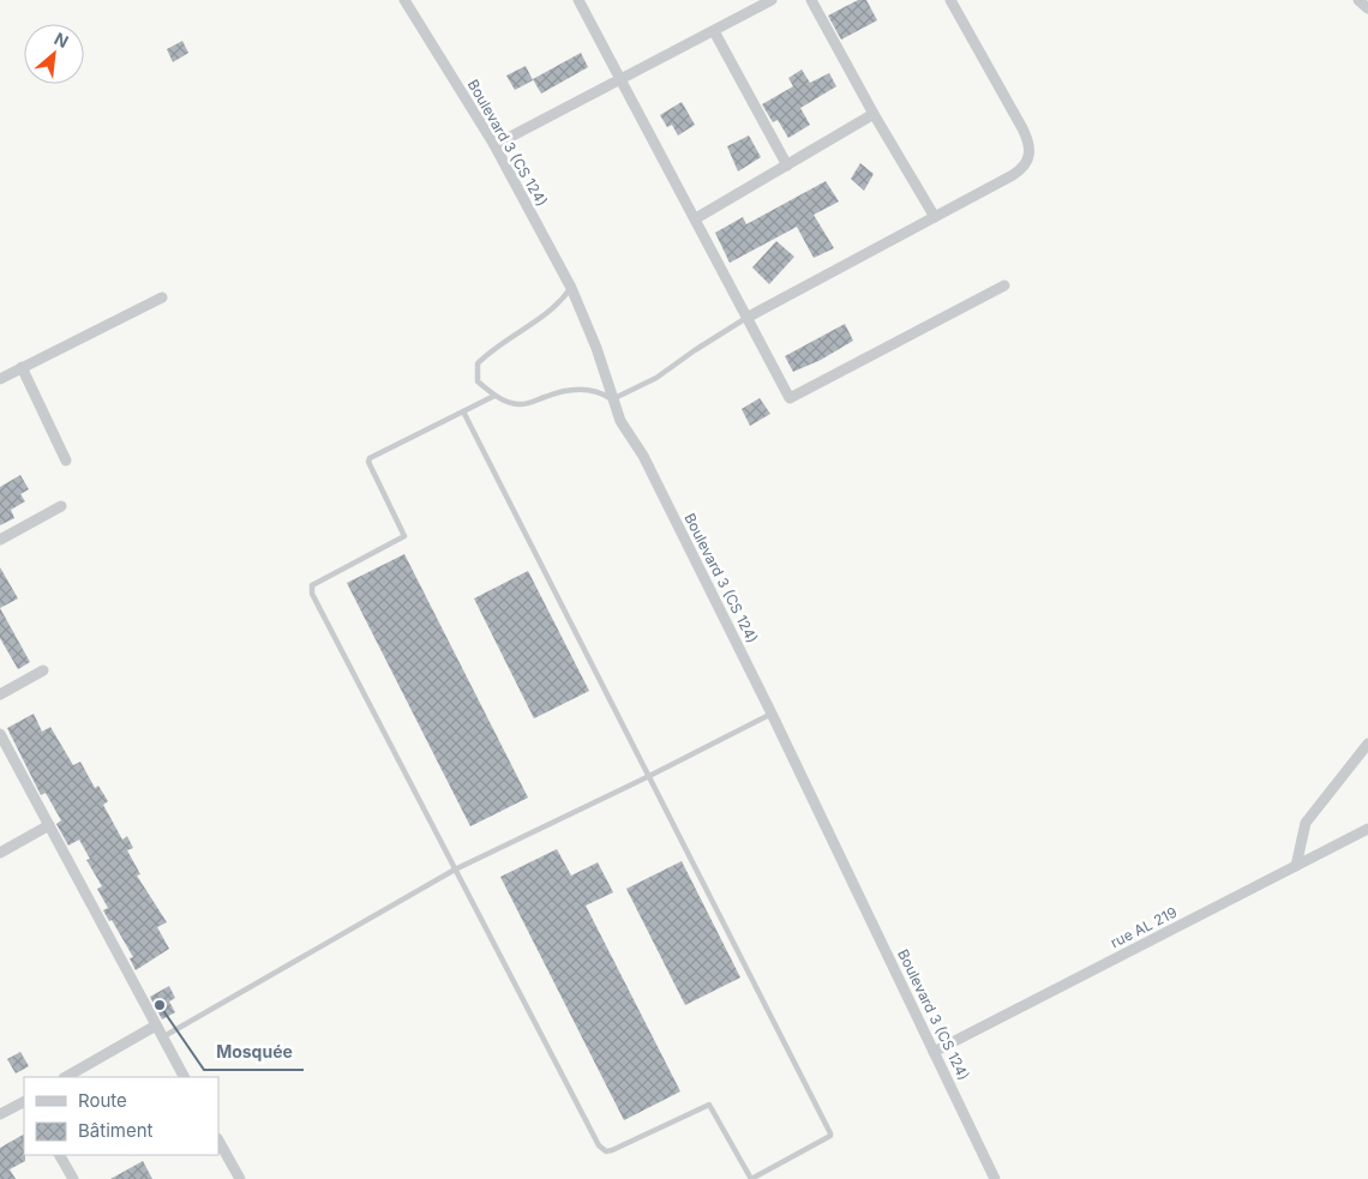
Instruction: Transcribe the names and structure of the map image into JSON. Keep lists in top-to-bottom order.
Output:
{
  "streets": {
    "street": ["Boulevard 3 (CS 124)", "rue AL 219"]
  },
  "crossings": [
    ["Boulevard 3 (CS 124)", "rue AL 219"]
  ],
  "places": ["Mosquée"],
  "legend": ["Route", "Bâtiment"],
  "north": "top right"
}
